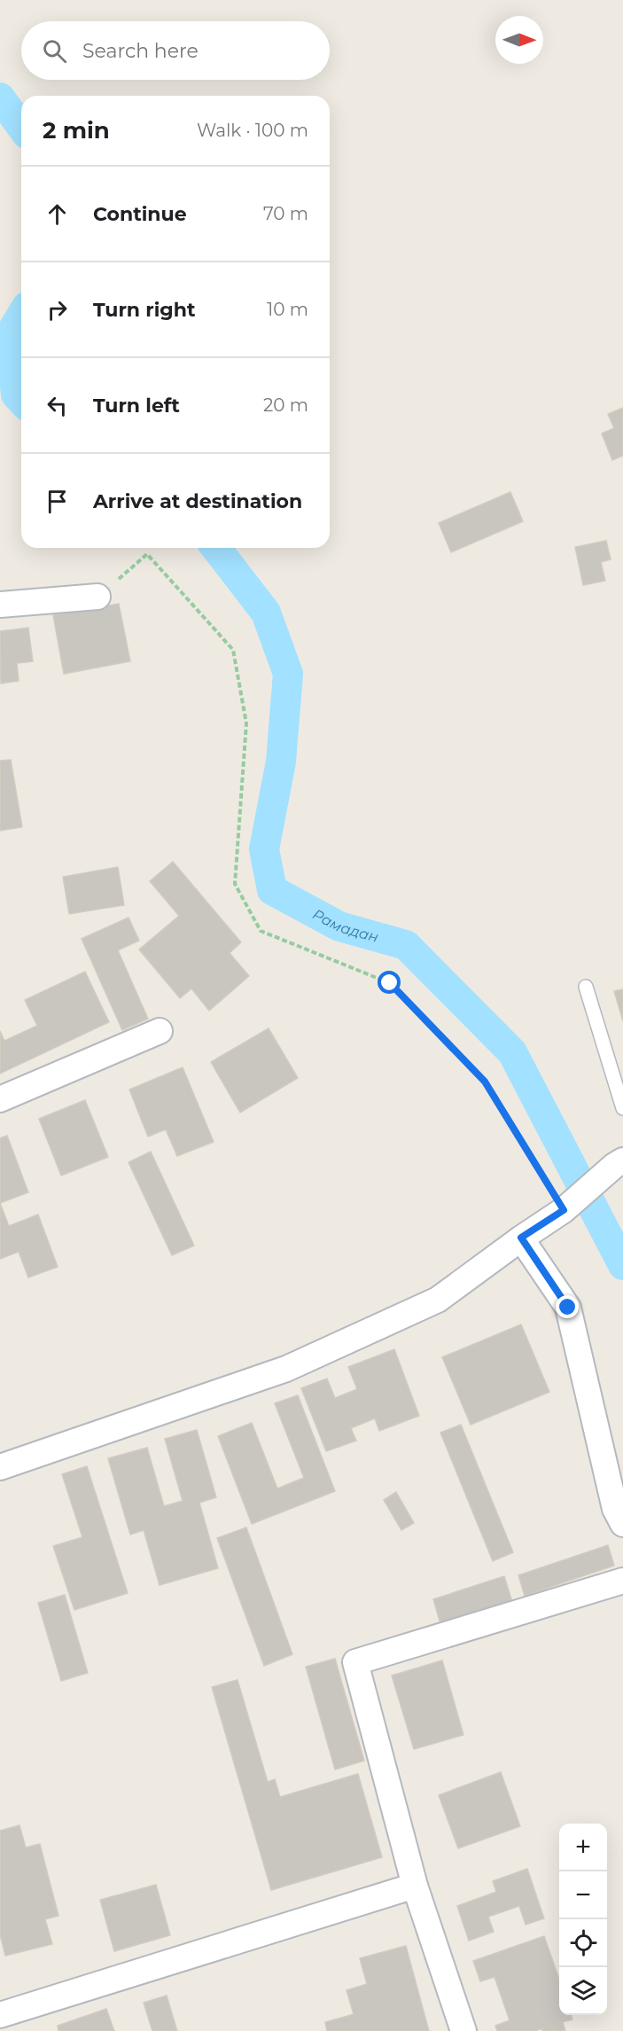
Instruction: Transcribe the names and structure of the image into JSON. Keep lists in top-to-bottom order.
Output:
{
  "water": ["Рамадан"],
  "north": "right",
  "page": {
    "search": "Search here",
    "heading": ["2 min", "Walk · 100 m"],
    "list": [
      ["Continue", "70 m"],
      ["Turn right", "10 m"],
      ["Turn left", "20 m"],
      "Arrive at destination"
    ],
    "map_buttons": ["+", "−"]
  }
}
